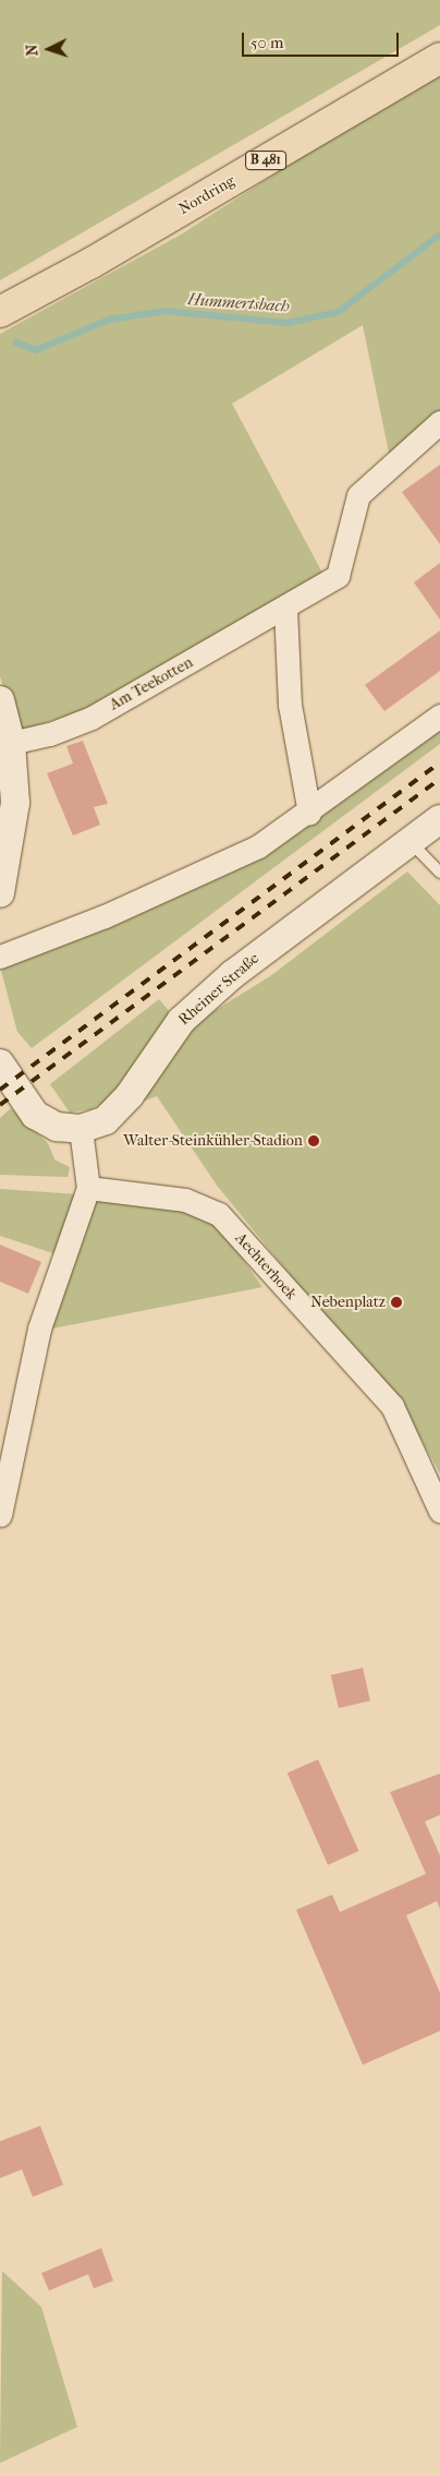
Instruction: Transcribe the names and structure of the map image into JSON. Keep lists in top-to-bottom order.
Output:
{
  "streets": {
    "main road": ["B 481", "Nordring"],
    "street": ["Am Teekotten", "Rheiner Straße", "Aechterhoek"]
  },
  "water": ["Hummertsbach"],
  "places": ["Walter-Steinkühler-Stadion", "Nebenplatz"],
  "scale_bar": "50 m",
  "north": "left"
}
